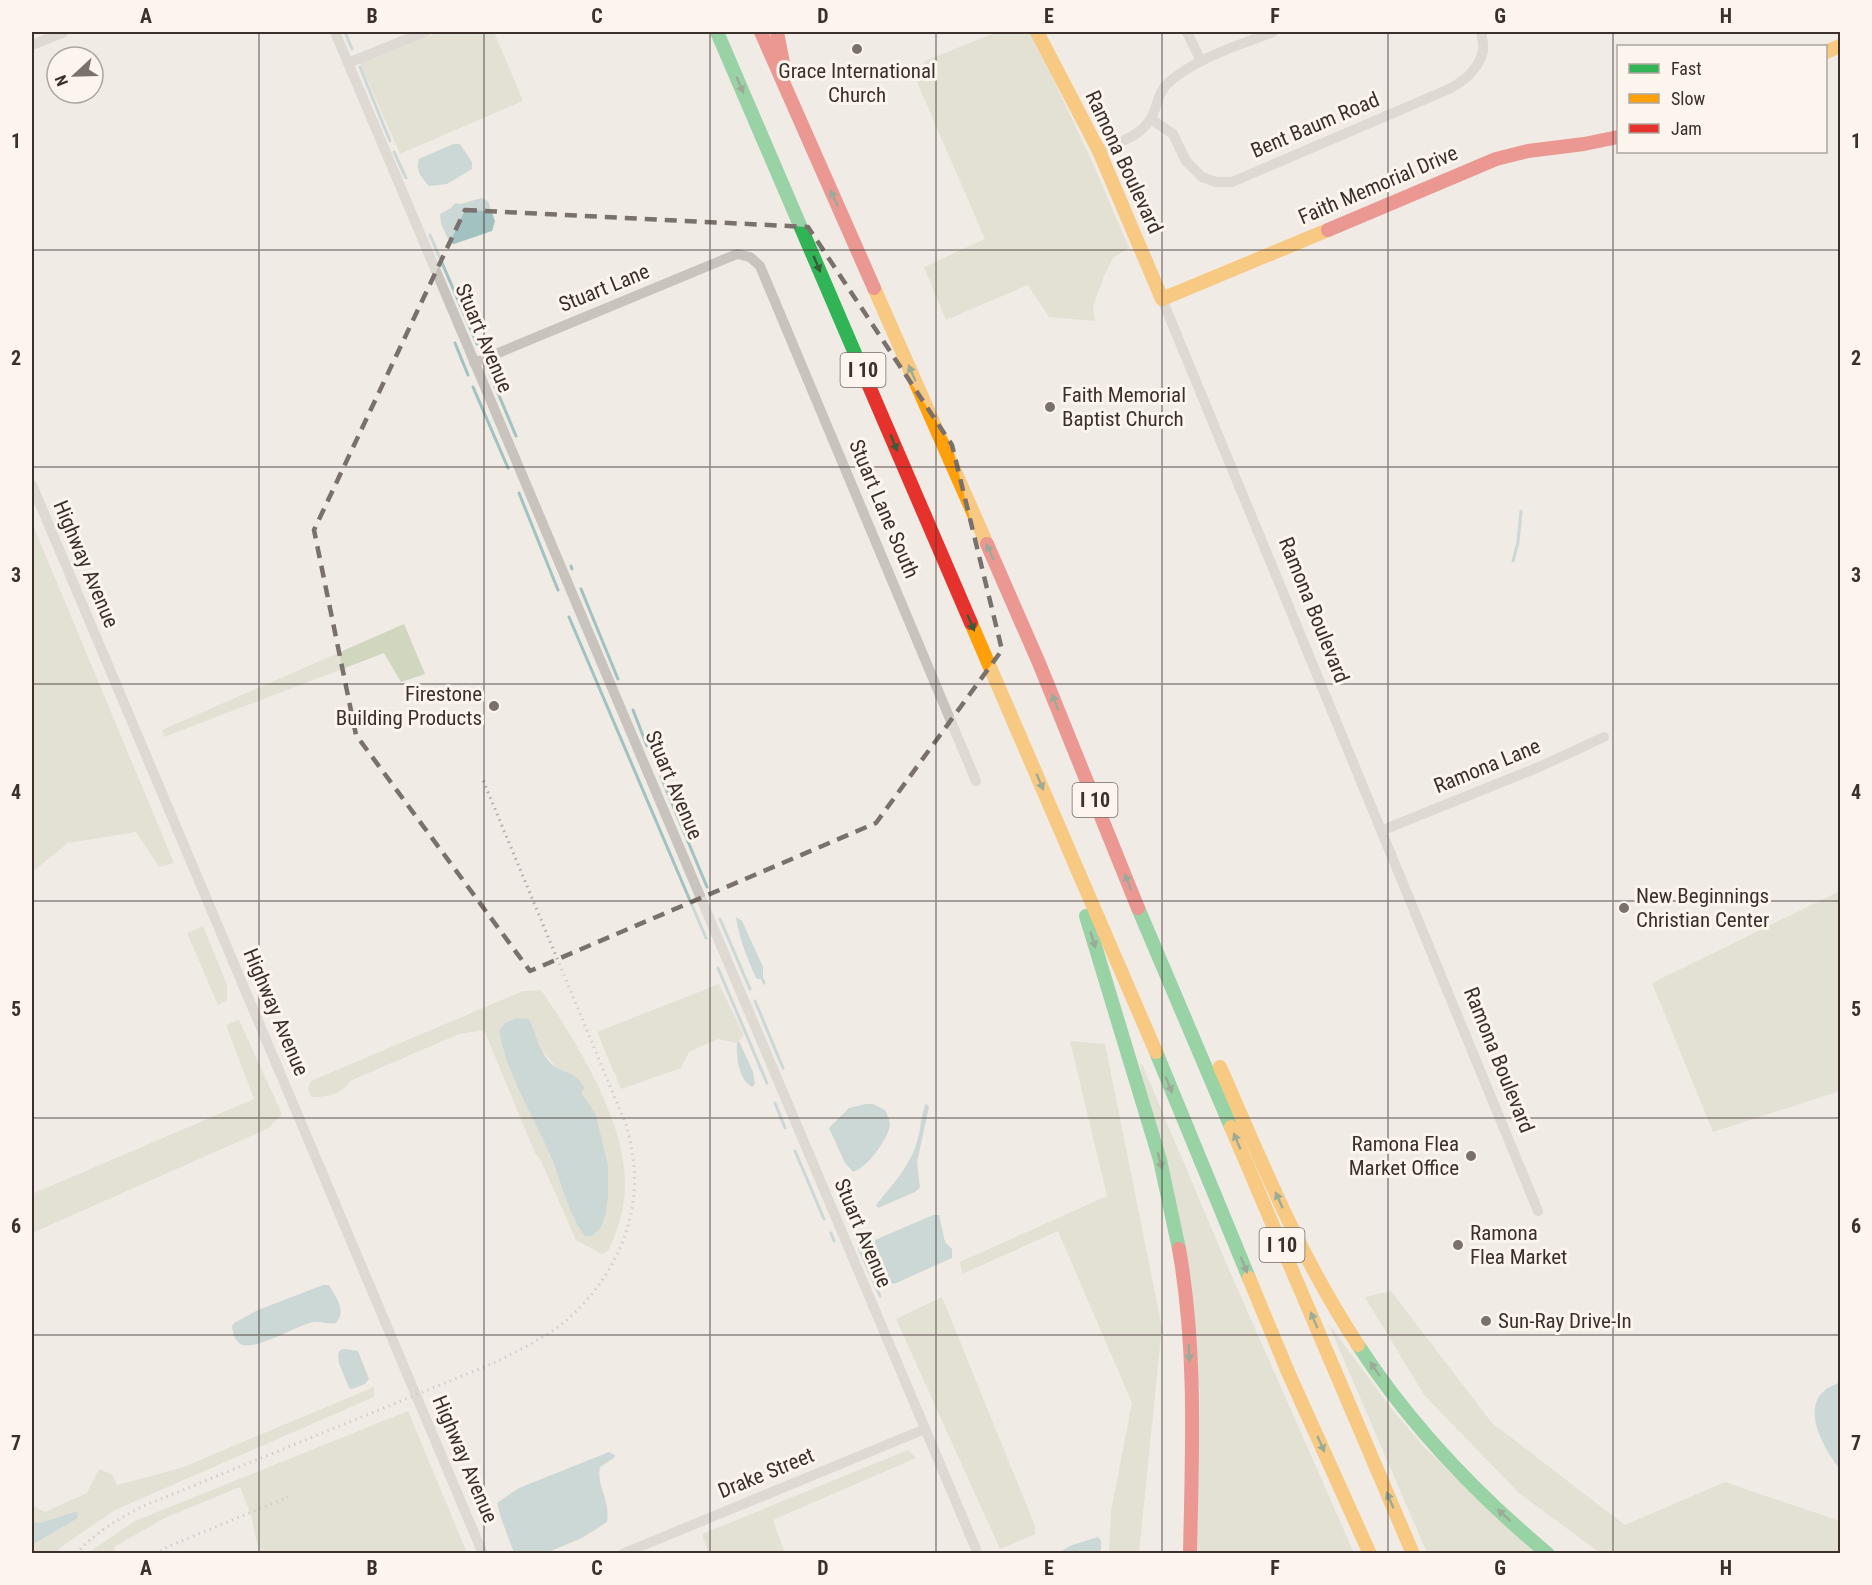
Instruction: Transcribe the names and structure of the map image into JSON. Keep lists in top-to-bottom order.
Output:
{
  "streets": {
    "main road": ["Ramona Boulevard", "Faith Memorial Drive", "I 10"],
    "street": [
      "Bent Baum Road",
      "Stuart Lane",
      "Stuart Avenue",
      "Stuart Lane South",
      "Highway Avenue",
      "Ramona Lane",
      "Drake Street"
    ]
  },
  "crossings": [
    ["Ramona Boulevard", "Faith Memorial Drive"],
    ["Ramona Boulevard", "Ramona Lane"],
    ["Stuart Lane", "Stuart Avenue"],
    ["Stuart Lane", "Stuart Lane South"],
    ["Stuart Avenue", "Drake Street"]
  ],
  "places": [
    "Grace International Church",
    "Faith Memorial Baptist Church",
    "Firestone Building Products",
    "New Beginnings Christian Center",
    "Ramona Flea Market Office",
    "Ramona Flea Market",
    "Sun-Ray Drive-In"
  ],
  "legend": ["Fast", "Slow", "Jam"],
  "north": "left",
  "grid": {
    "columns": [
      "A",
      "B",
      "C",
      "D",
      "E",
      "F",
      "G",
      "H"
    ],
    "rows": [
      "1",
      "2",
      "3",
      "4",
      "5",
      "6",
      "7"
    ]
  }
}
